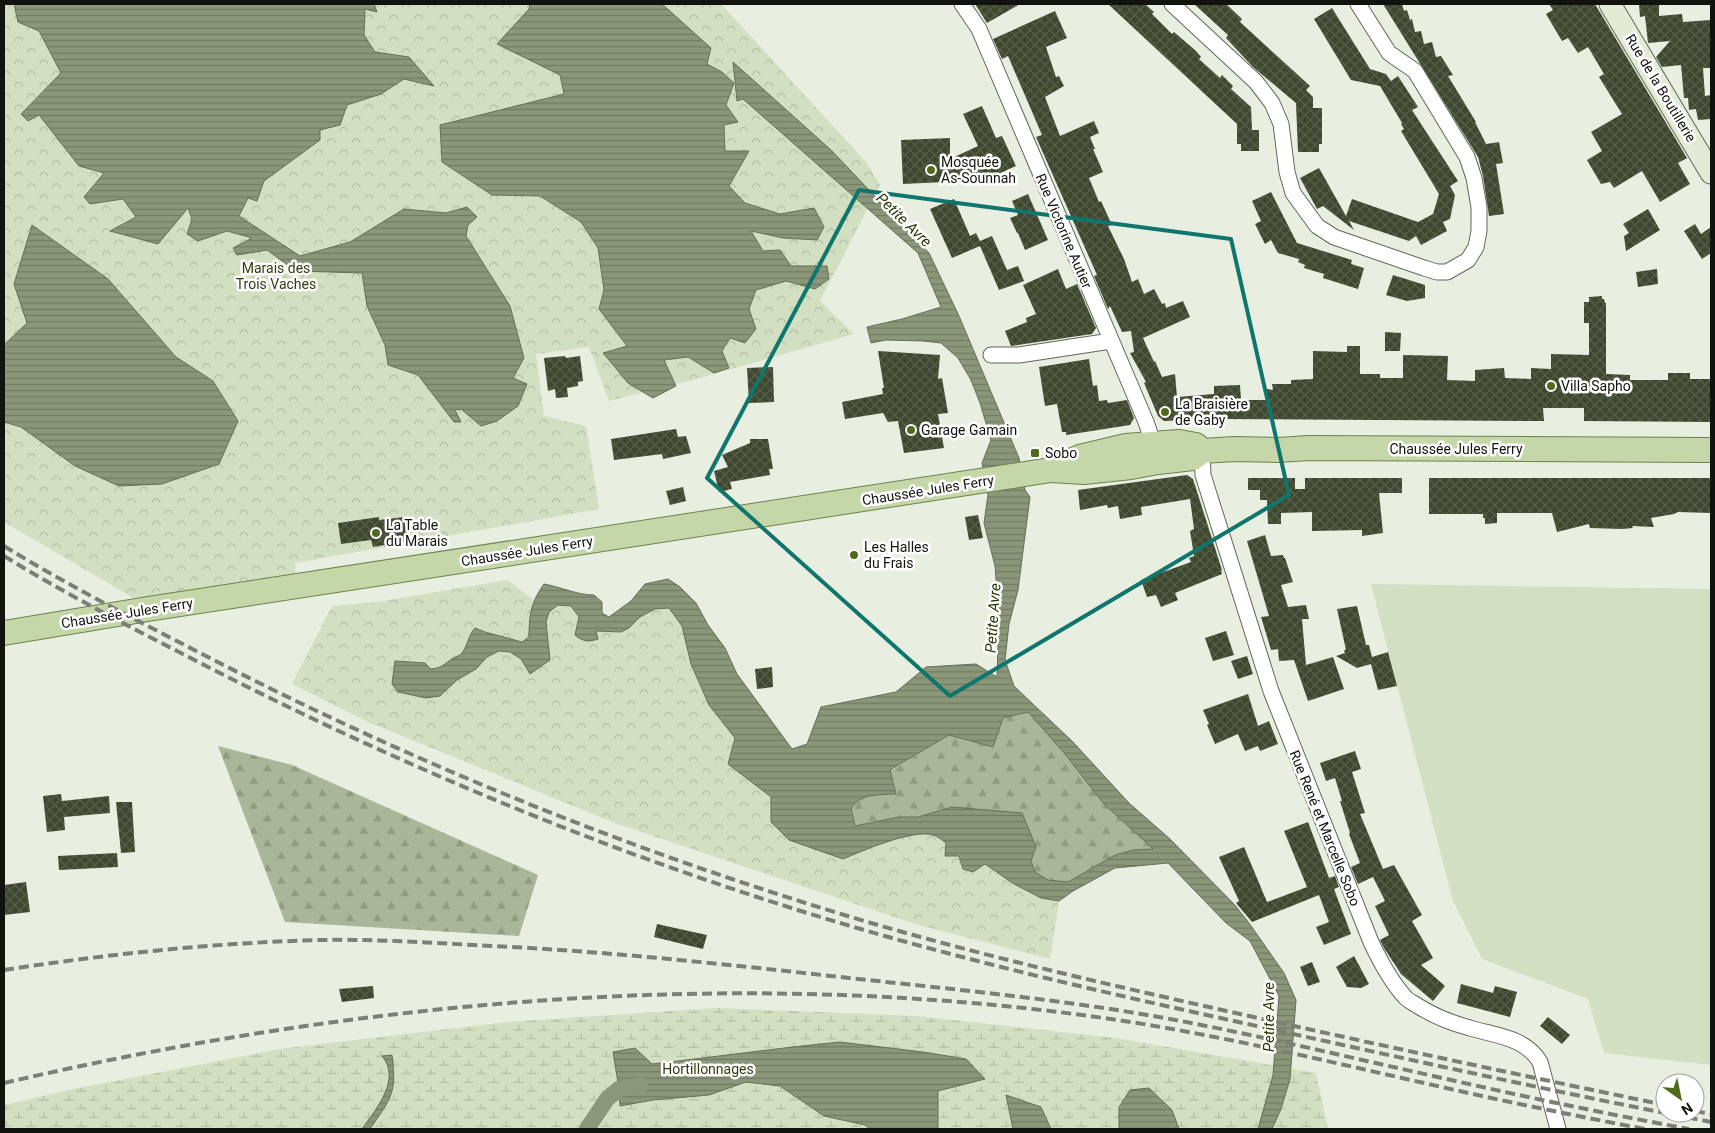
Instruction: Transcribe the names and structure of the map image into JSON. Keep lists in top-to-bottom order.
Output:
{
  "streets": {
    "main road": ["Chaussée Jules Ferry"],
    "street": ["Rue de la Boutillerie", "Rue Victorine Autier", "Rue René et Marcelle Sobo"]
  },
  "crossings": [
    ["Rue Victorine Autier", "Chaussée Jules Ferry"],
    ["Chaussée Jules Ferry", "Rue René et Marcelle Sobo"]
  ],
  "water": ["Petite Avre"],
  "parks": ["Marais des Trois Vaches", "Hortillonnages"],
  "places": {
    "other": [
      "Mosquée As-Sounnah",
      "Villa Sapho",
      "La Braisière de Gaby",
      "Garage Gamain",
      "La Table du Marais",
      "Les Halles du Frais"
    ],
    "transit": ["Sobo"]
  },
  "north": "bottom right"
}
